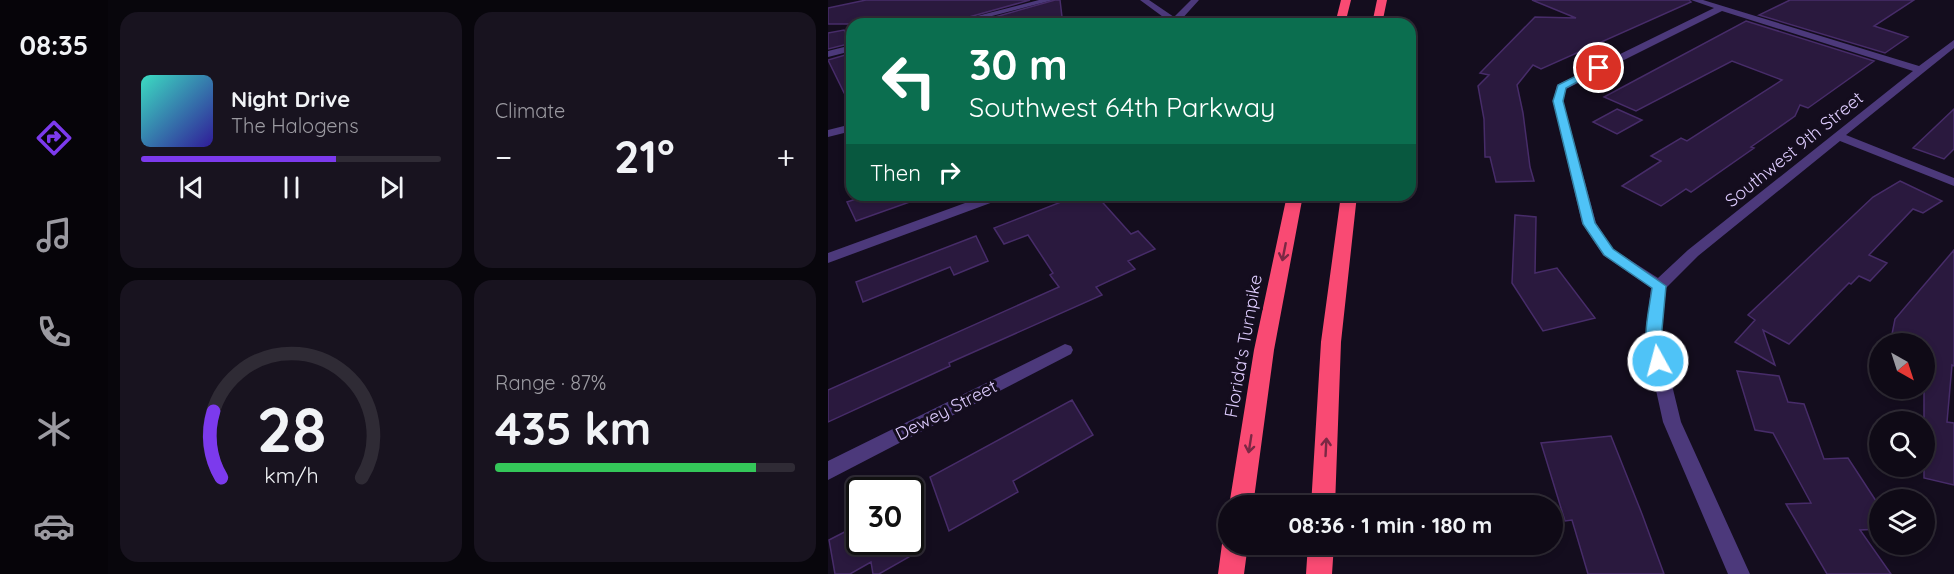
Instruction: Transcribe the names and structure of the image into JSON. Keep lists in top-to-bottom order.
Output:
{
  "streets": {
    "highway": ["Florida's Turnpike"],
    "street": ["Southwest 9th Street", "Dewey Street"]
  },
  "north": "bottom right",
  "page": {
    "tabs": "08:35",
    "tile": [
      "Climate",
      ["Range · 87%", "435 km"]
    ],
    "turn": ["30 m", "Southwest 64th Parkway"],
    "song": ["Night Drive", "The Halogens"],
    "heat": ["−", "21°", "+"],
    "then": "Then",
    "limit": "30",
    "trip": "08:36 · 1 min · 180 m",
    "gauge": ["28", "km/h"]
  }
}
